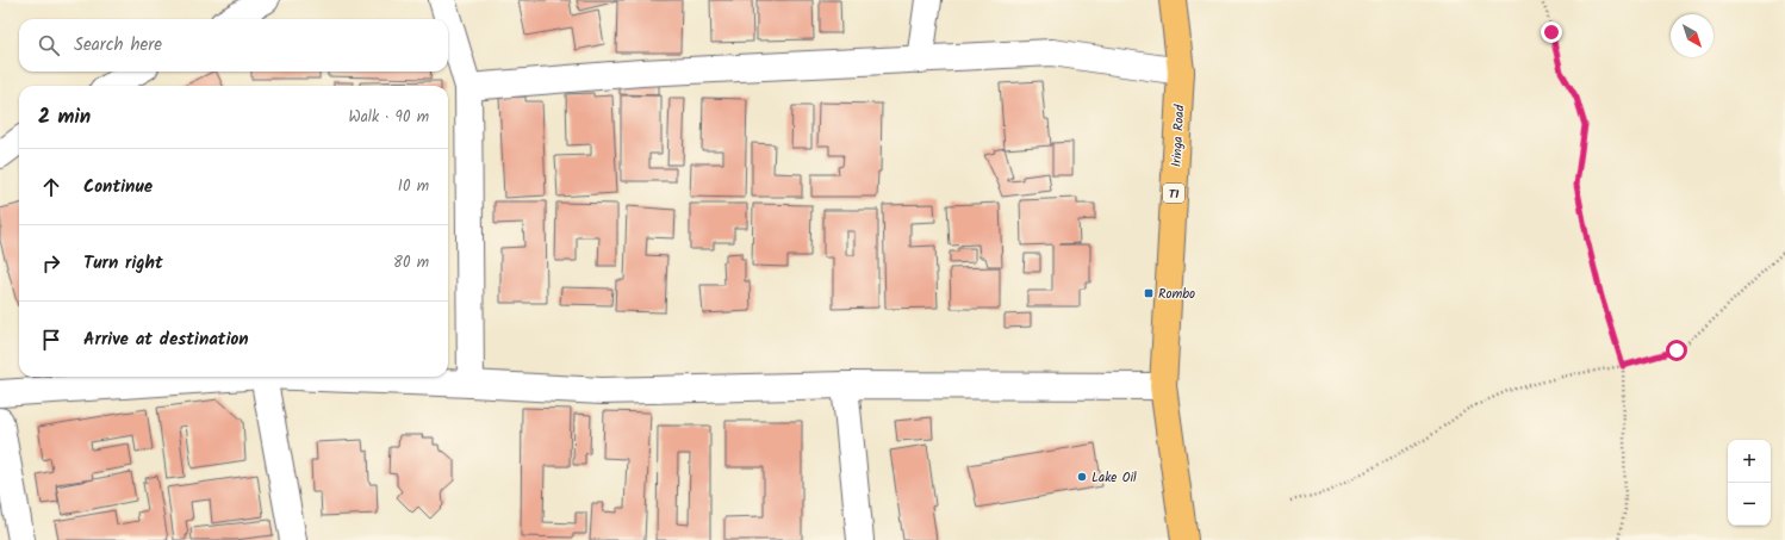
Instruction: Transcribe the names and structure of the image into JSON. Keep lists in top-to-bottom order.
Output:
{
  "streets": {
    "highway": ["Iringa Road", "T1"]
  },
  "crossings": [
    ["Iringa Road", "T1"]
  ],
  "places": {
    "transit": ["Rombo"],
    "other": ["Lake Oil"]
  },
  "north": "bottom right",
  "page": {
    "search": "Search here",
    "heading": ["2 min", "Walk · 90 m"],
    "list": [
      ["Continue", "10 m"],
      ["Turn right", "80 m"],
      "Arrive at destination"
    ],
    "map_buttons": ["+", "−"]
  }
}
